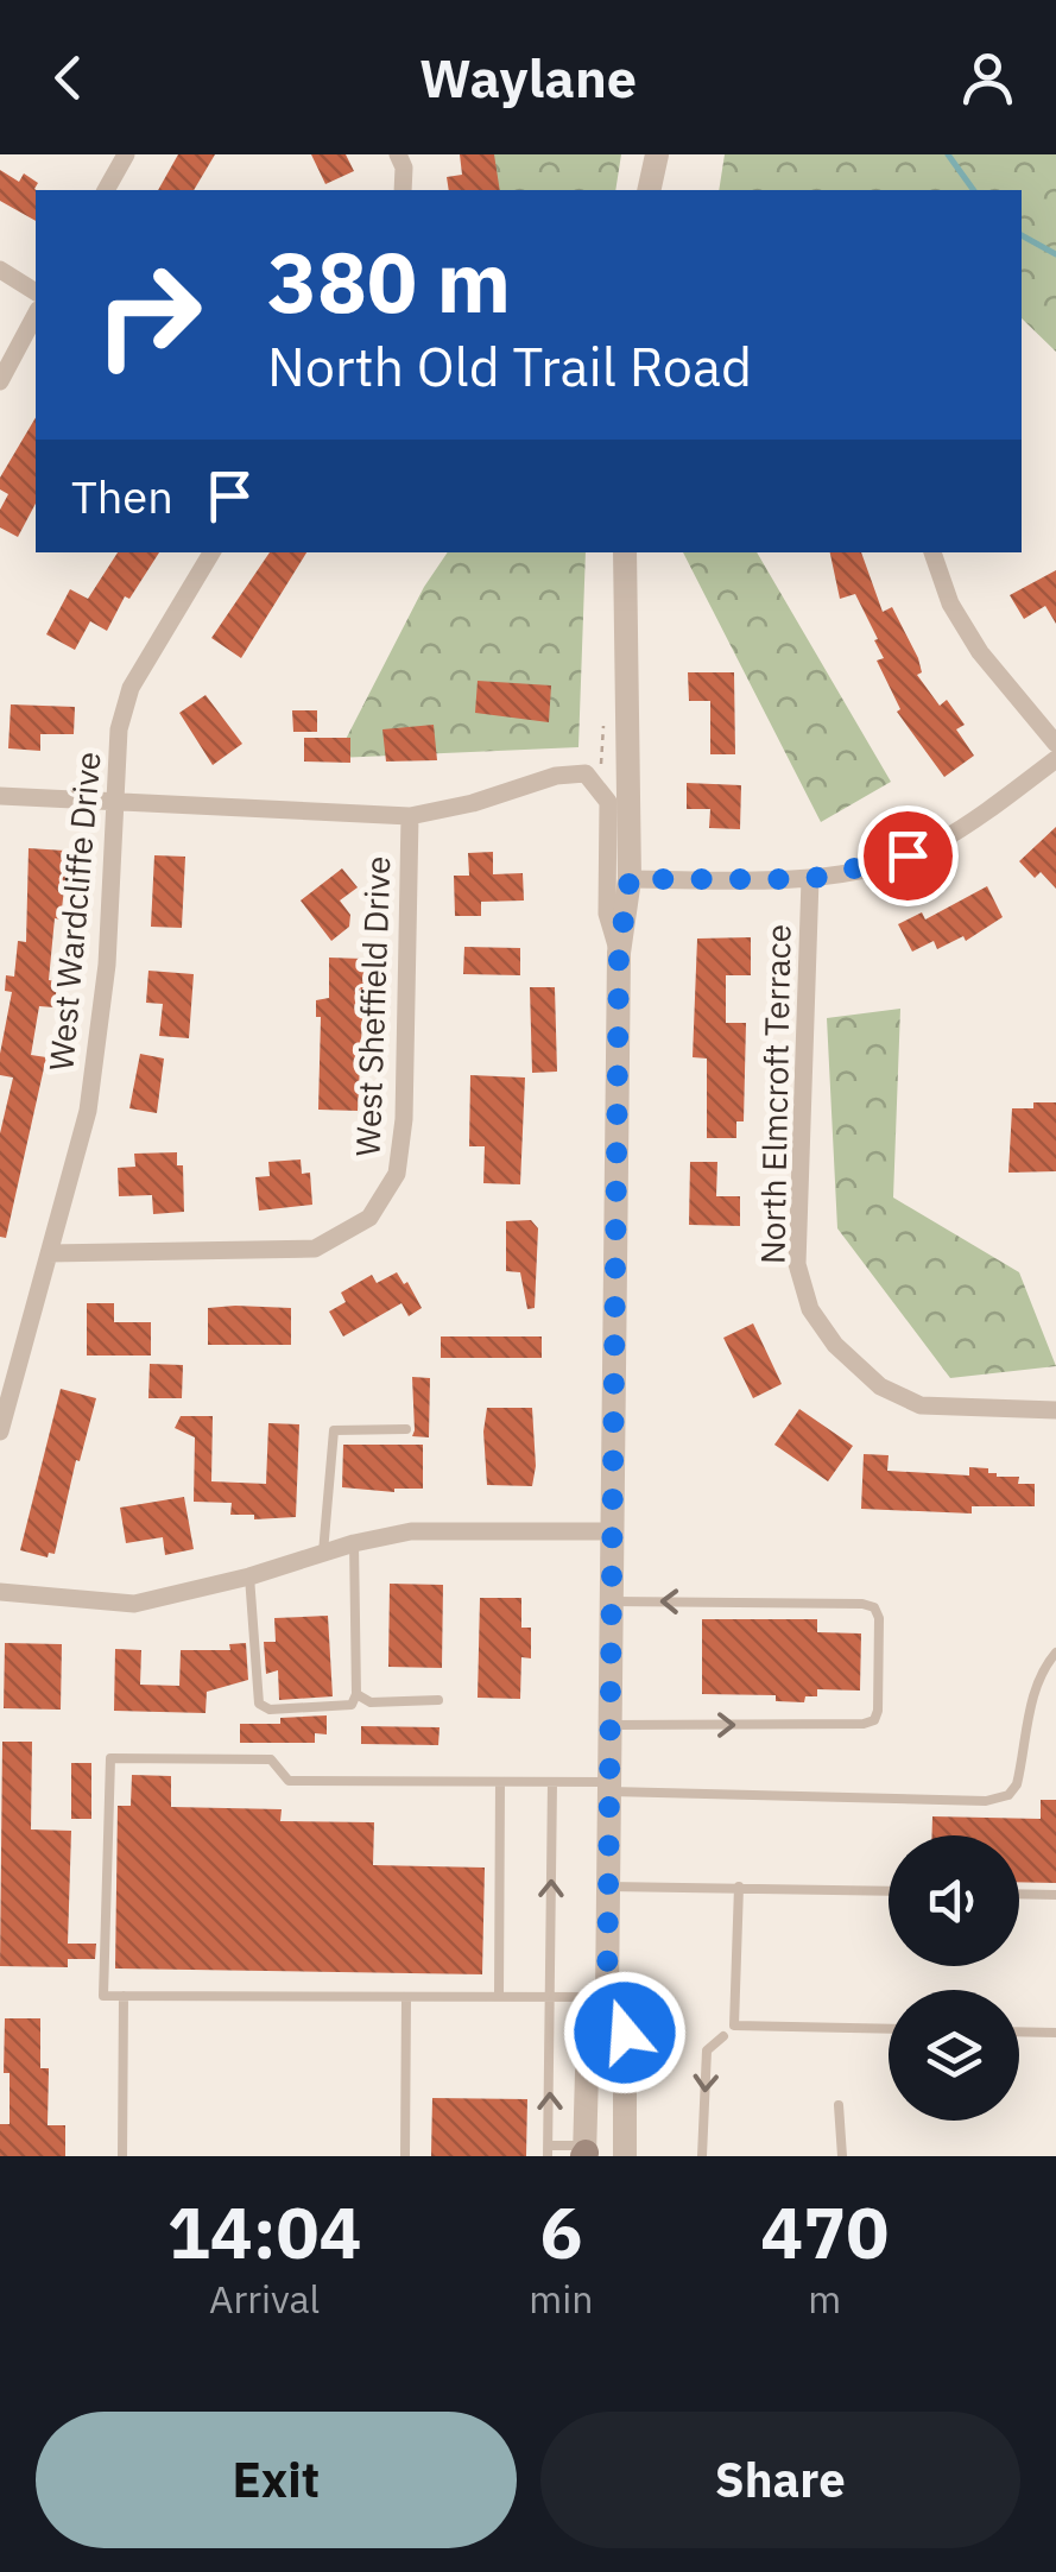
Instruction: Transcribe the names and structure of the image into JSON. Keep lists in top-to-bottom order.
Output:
{
  "streets": {
    "street": ["West Wardcliffe Drive", "West Sheffield Drive", "North Elmcroft Terrace"]
  },
  "crossings": [
    ["West Wardcliffe Drive", "West Sheffield Drive"]
  ],
  "page": {
    "header": "Waylane",
    "turn": ["380 m", "North Old Trail Road"],
    "then": "Then",
    "eta": [
      "14:04",
      "Arrival",
      "6",
      "min",
      "470",
      "m"
    ],
    "buttons": ["Exit", "Share"]
  }
}
